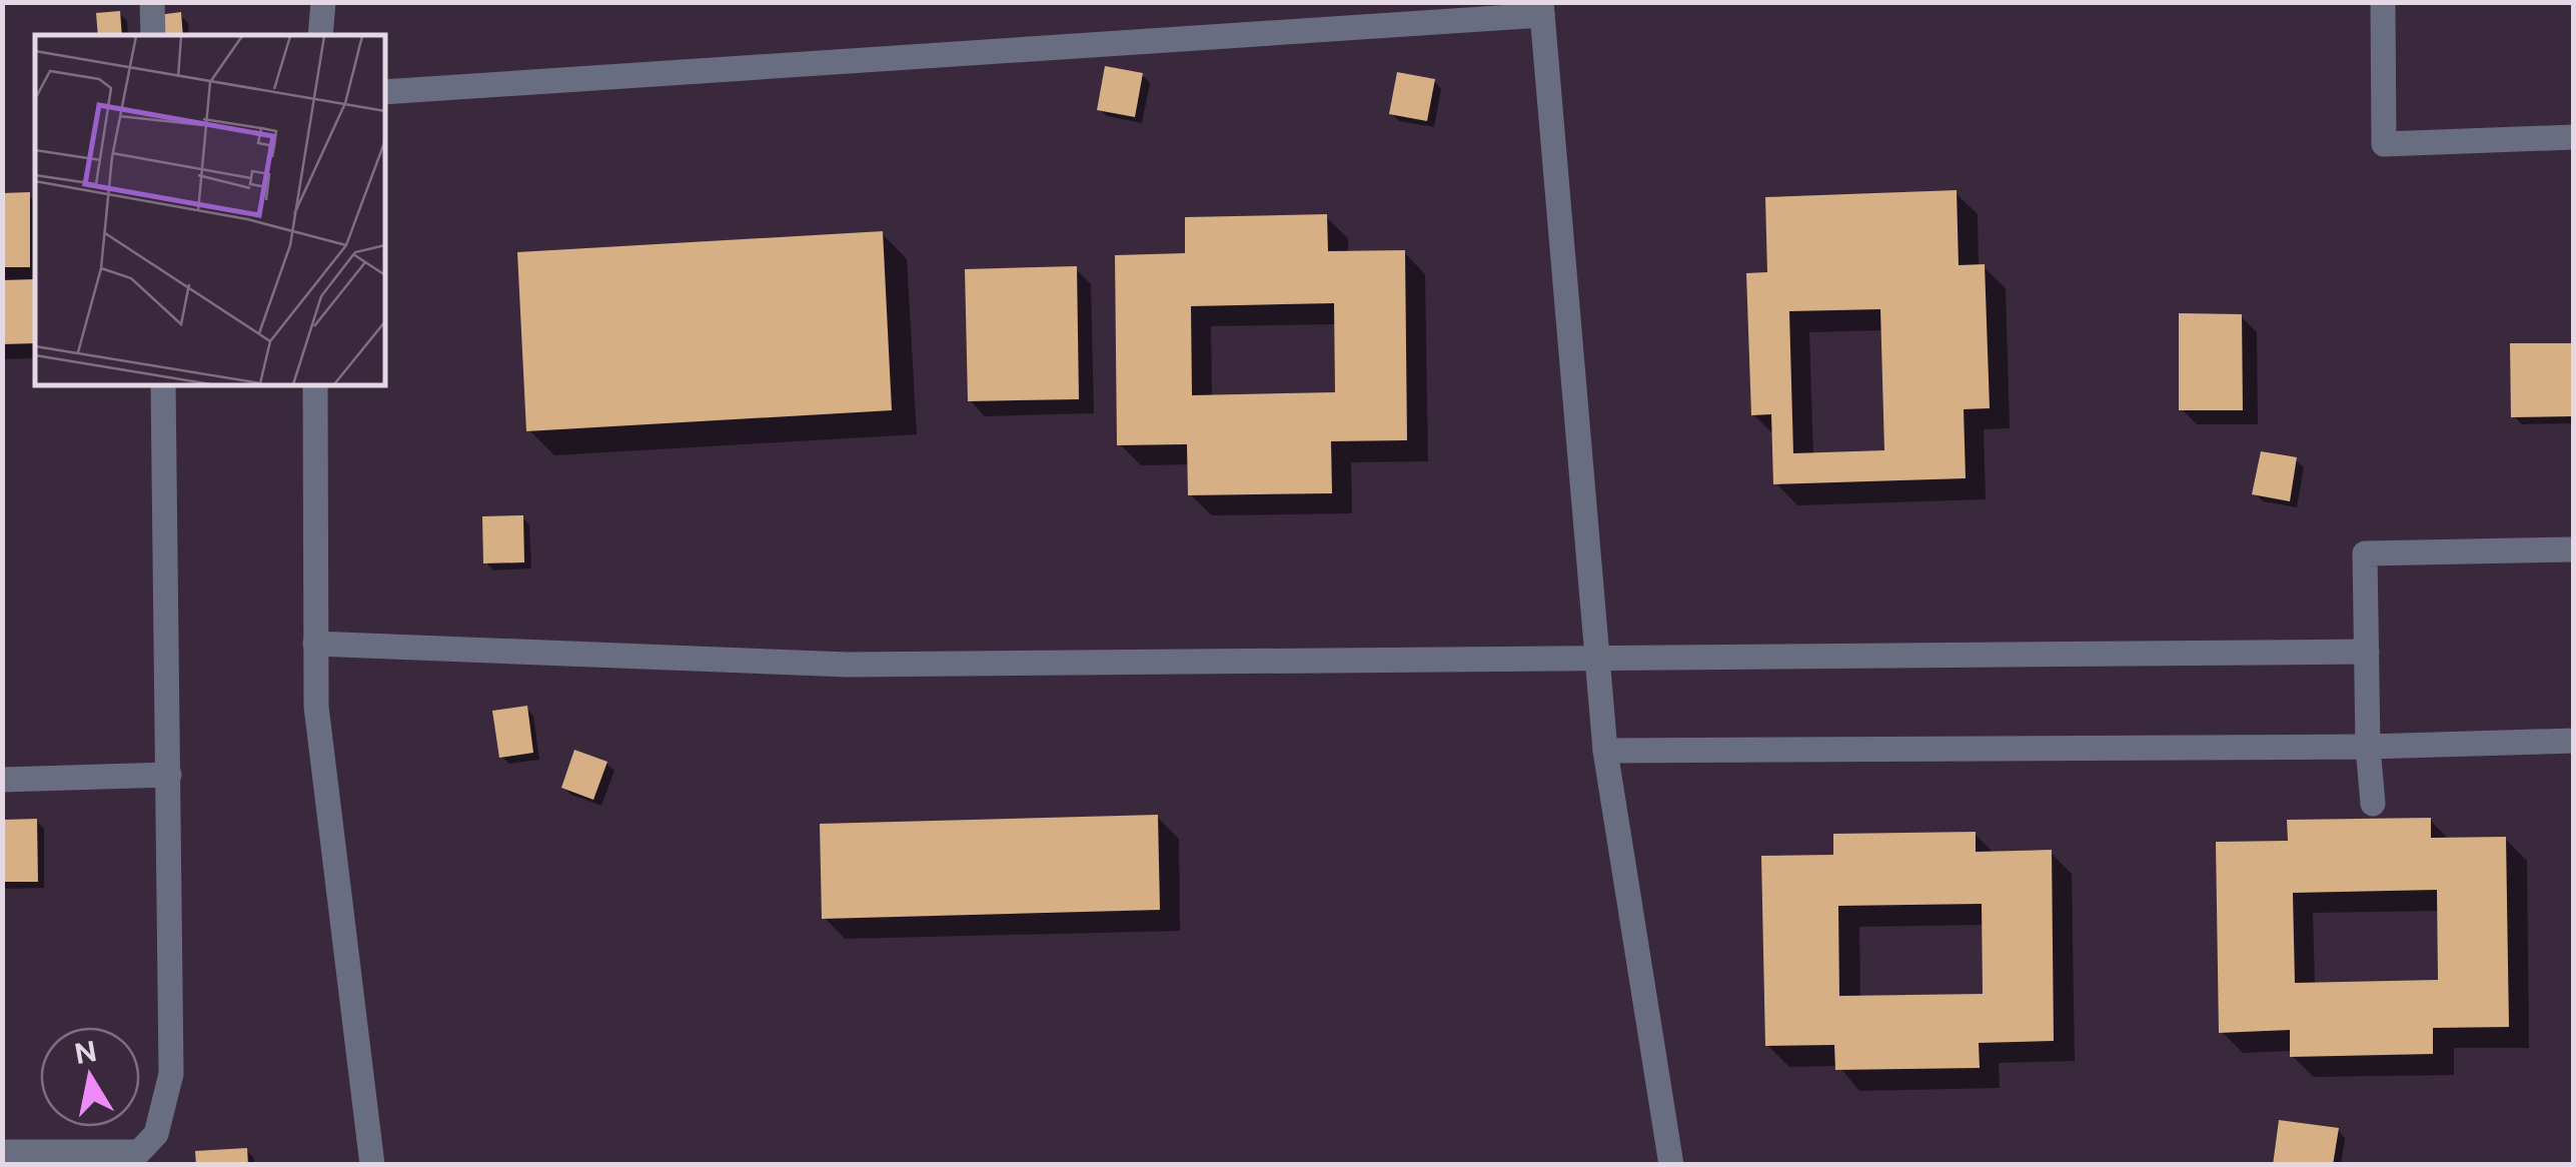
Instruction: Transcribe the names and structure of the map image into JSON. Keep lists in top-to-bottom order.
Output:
{
  "north": "top"
}
